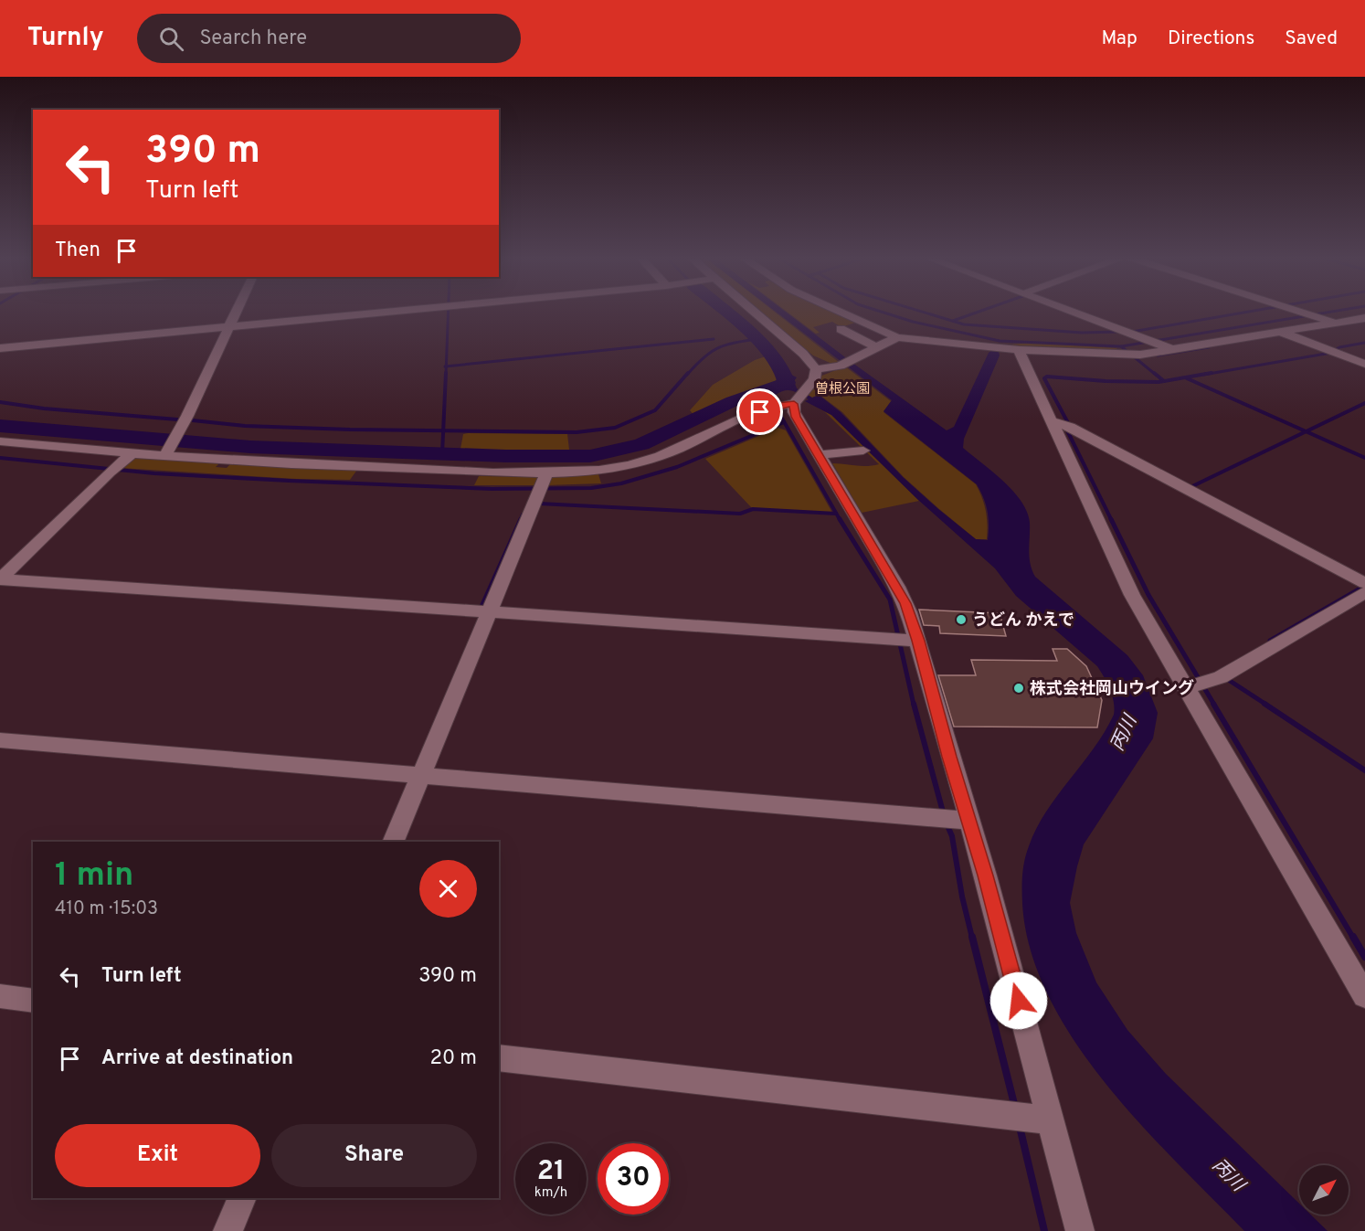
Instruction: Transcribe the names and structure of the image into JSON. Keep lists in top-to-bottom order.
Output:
{
  "water": ["丙川"],
  "parks": ["曽根公園"],
  "places": ["うどん かえで", "株式会社岡山ウイング"],
  "north": "top right",
  "page": {
    "header": "Turnly",
    "search": "Search here",
    "nav": ["Map", "Directions", "Saved"],
    "turn": ["390 m", "Turn left"],
    "then": "Then",
    "heading": ["1 min", "410 m · 15:03"],
    "list": [
      {
        "name": "Turn left",
        "value": "390 m"
      },
      {
        "name": "Arrive at destination",
        "value": "20 m"
      }
    ],
    "buttons": ["Exit", "Share"],
    "speed": "21 km/h",
    "limit": "30"
  }
}
